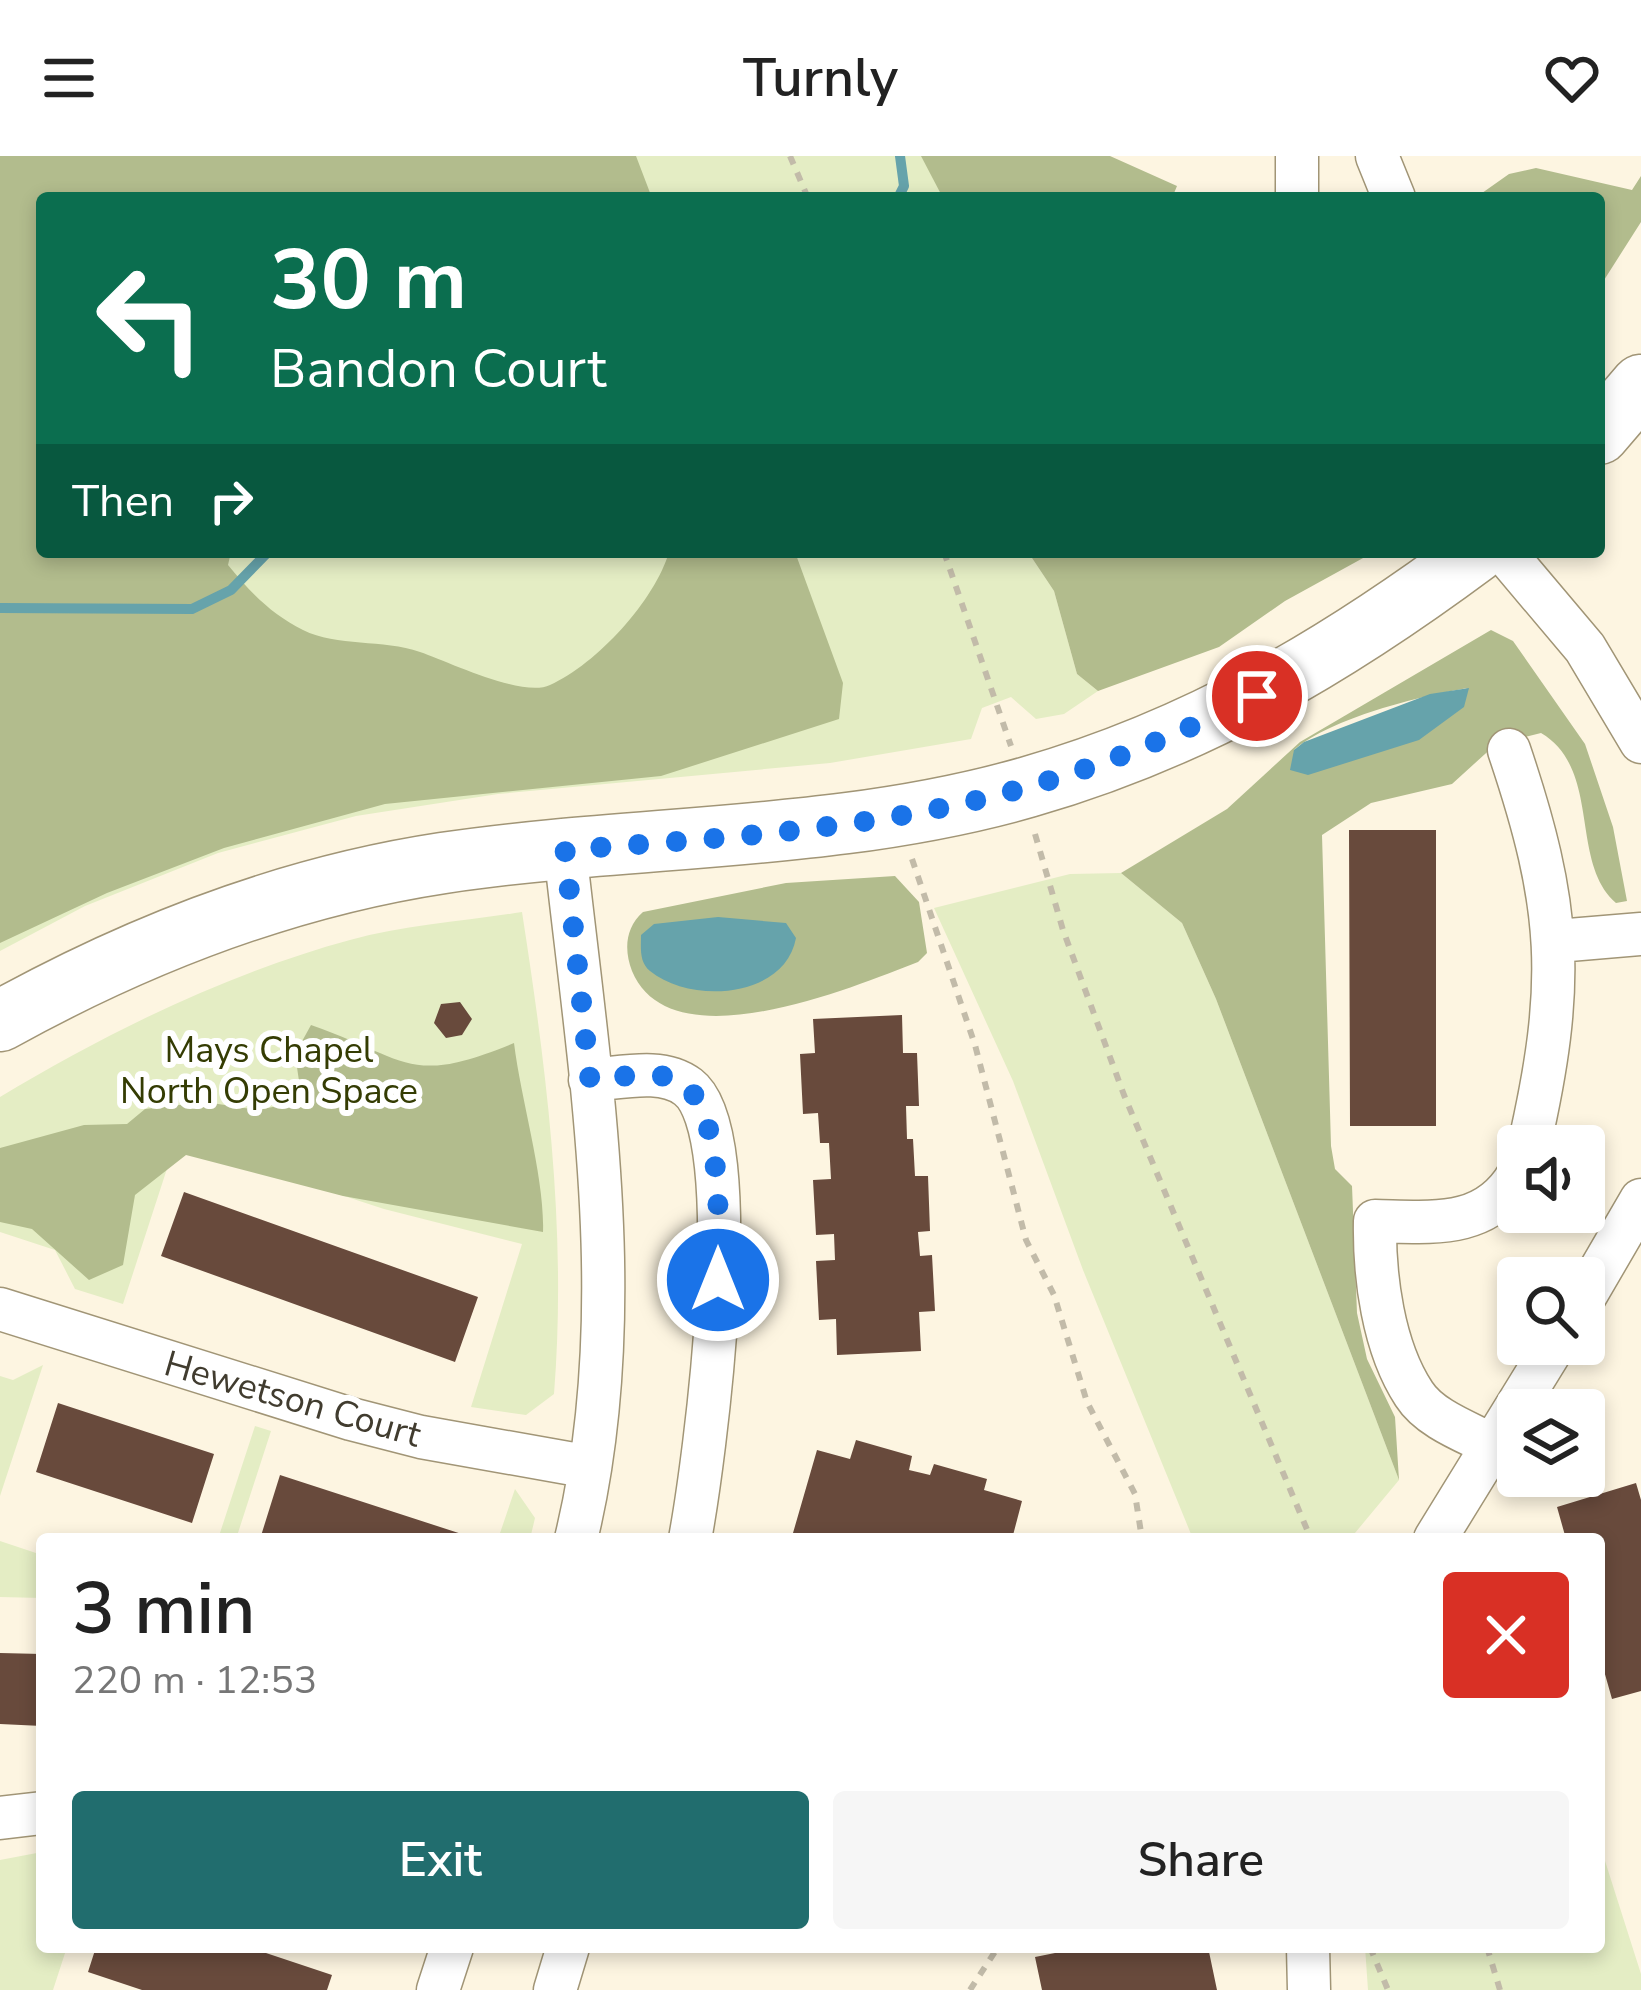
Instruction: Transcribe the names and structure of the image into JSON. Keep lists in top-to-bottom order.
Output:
{
  "streets": {
    "street": ["Hewetson Court"]
  },
  "parks": ["Mays Chapel North Open Space"],
  "page": {
    "header": "Turnly",
    "turn": ["30 m", "Bandon Court"],
    "then": "Then",
    "heading": ["3 min", "220 m · 12:53"],
    "buttons": ["Exit", "Share"]
  }
}
